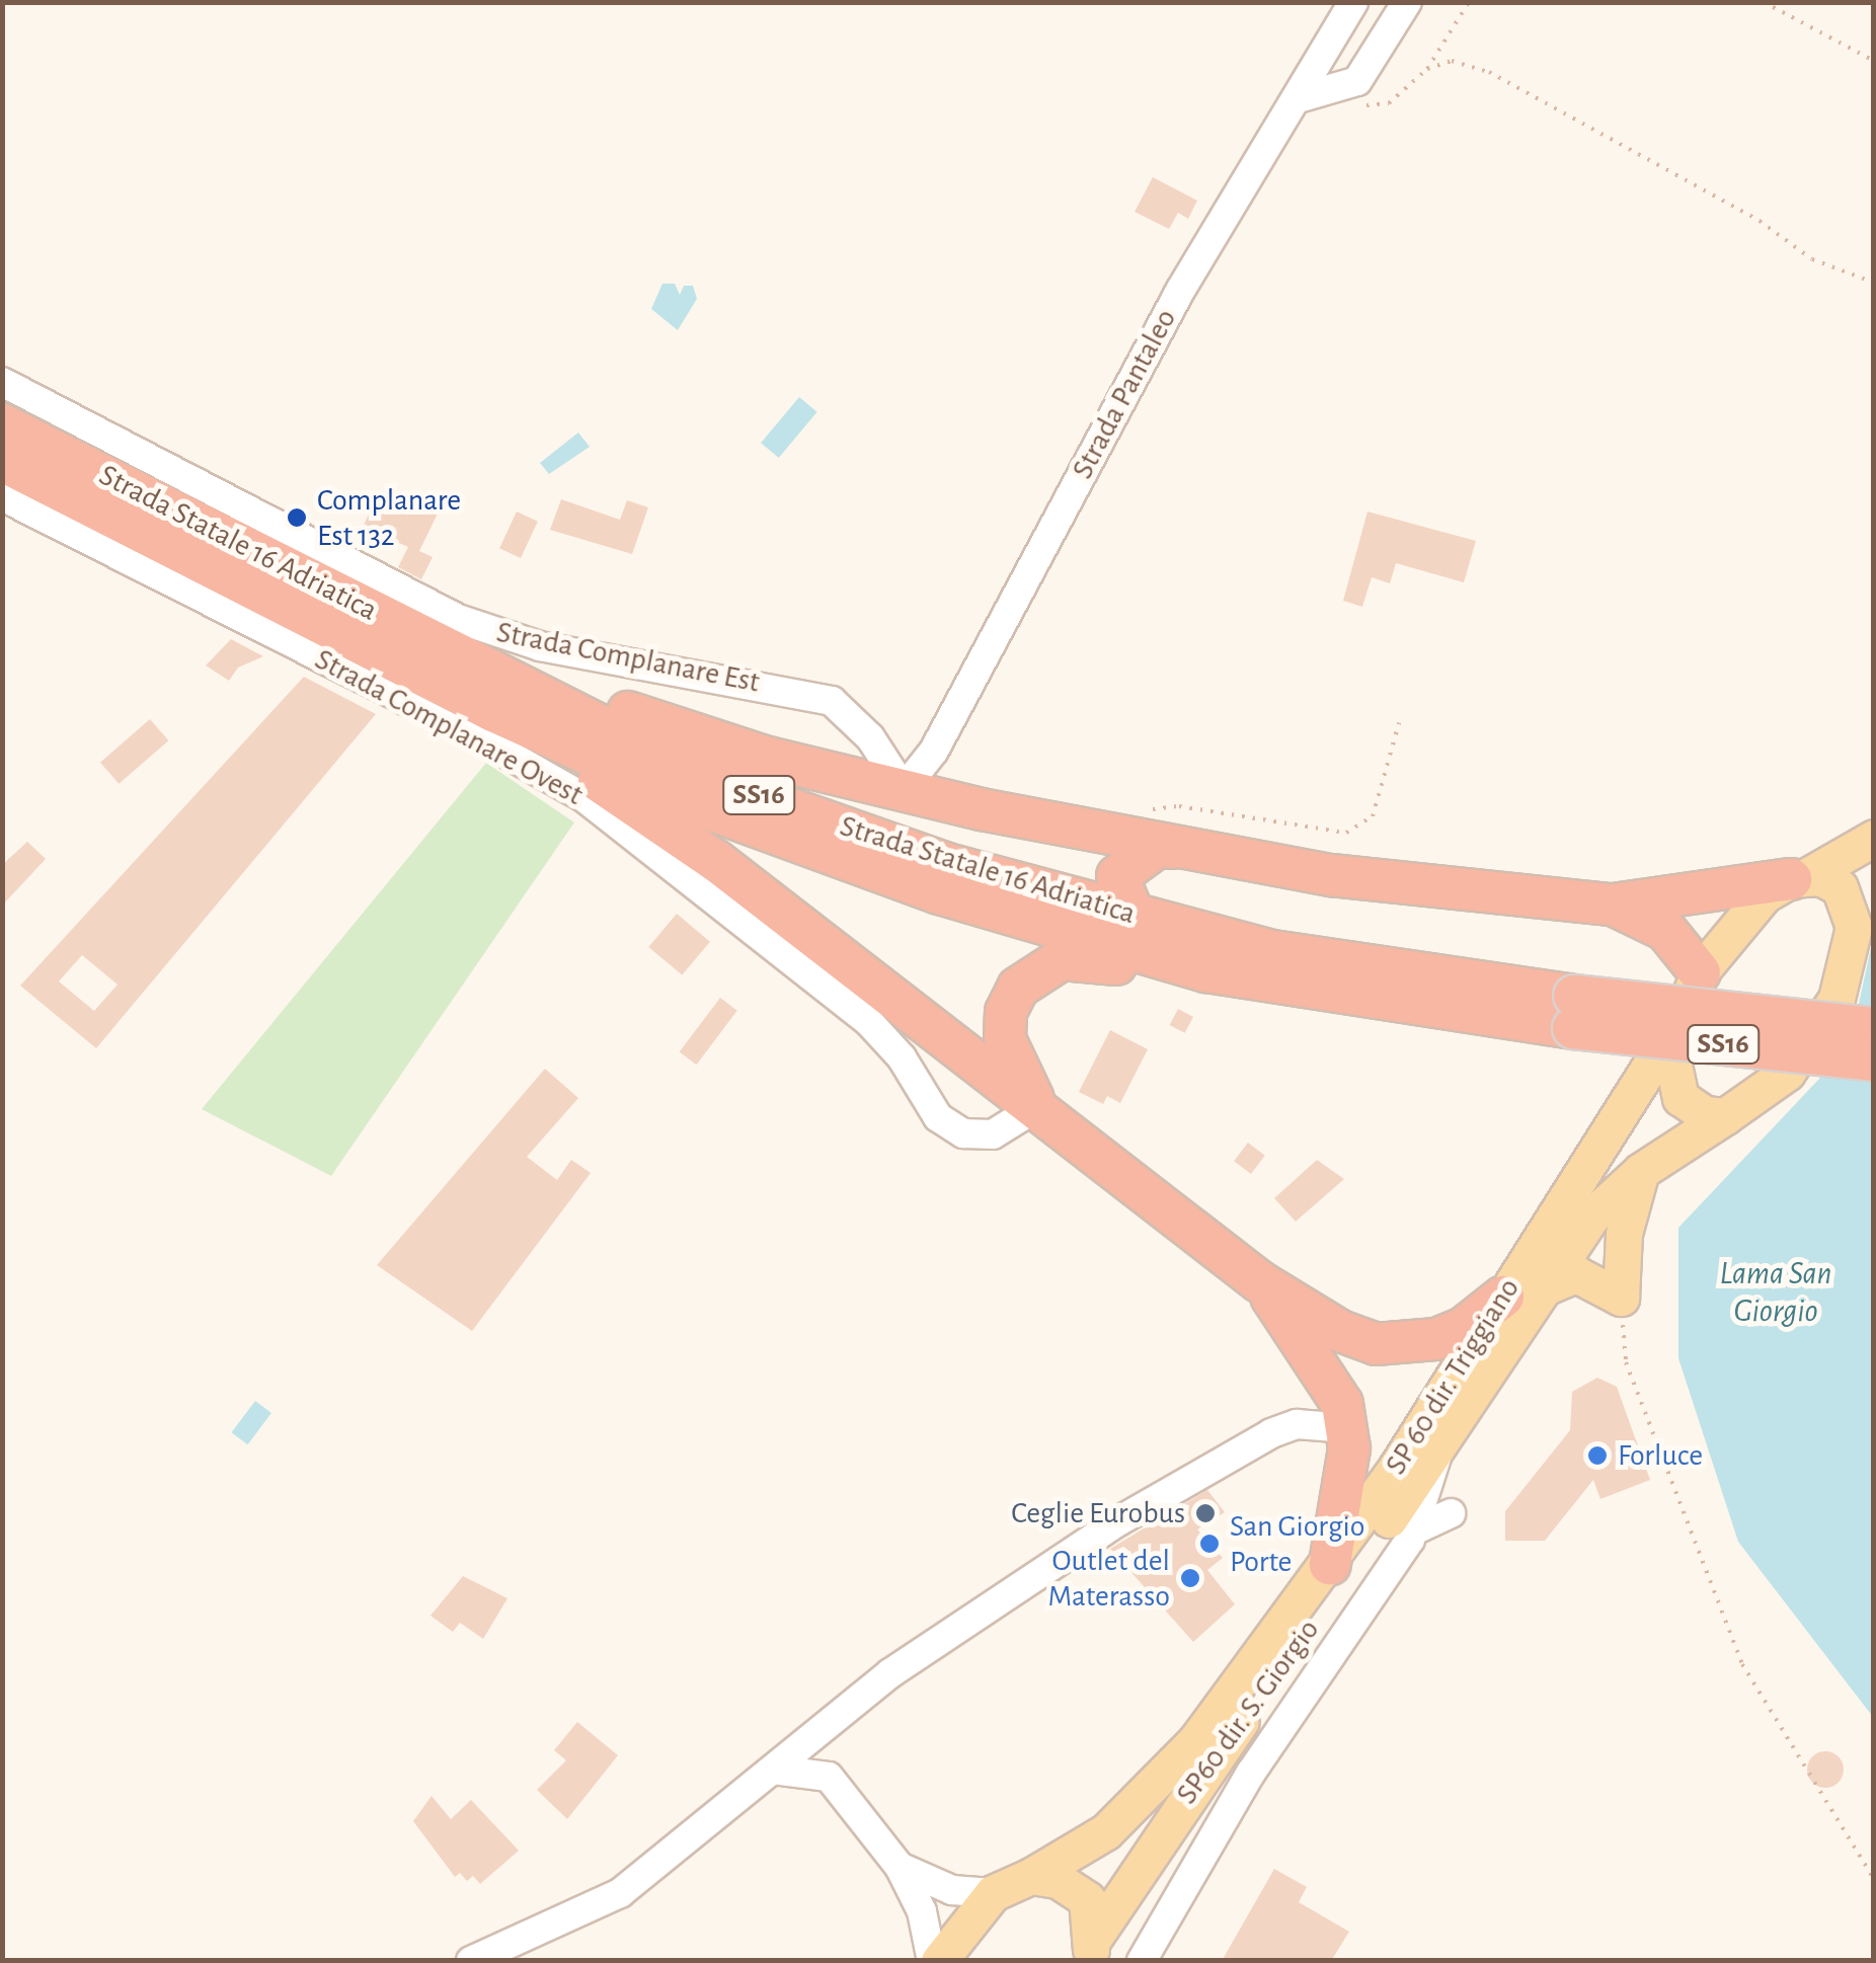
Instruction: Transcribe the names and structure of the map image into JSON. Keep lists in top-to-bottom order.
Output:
{
  "streets": {
    "highway": ["Strada Statale 16 Adriatica", "SS16"],
    "main road": ["SP 60 dir. Triggiano", "SP60 dir. S. Giorgio"],
    "street": ["Strada Pantaleo", "Strada Complanare Est", "Strada Complanare Ovest"]
  },
  "crossings": [
    ["Strada Pantaleo", "Strada Complanare Est"],
    ["Strada Pantaleo", "SS16"],
    ["Strada Statale 16 Adriatica", "SS16"],
    ["Strada Complanare Est", "SS16"],
    ["Strada Complanare Ovest", "SS16"],
    ["SS16", "SP 60 dir. Triggiano"]
  ],
  "water": ["Lama San Giorgio"],
  "places": [
    "Complanare Est 132",
    "Forluce",
    "Ceglie Eurobus",
    "San Giorgio Porte",
    "Outlet del Materasso"
  ]
}
